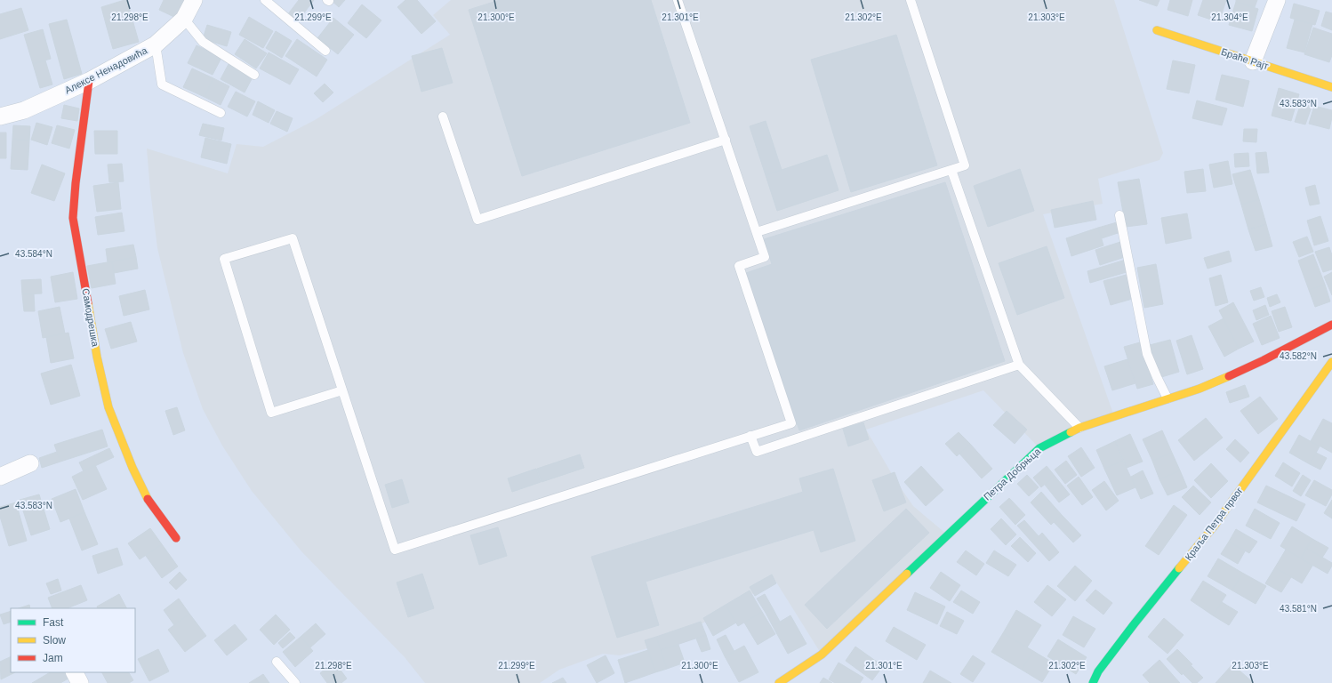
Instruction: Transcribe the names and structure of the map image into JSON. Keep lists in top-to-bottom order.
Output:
{
  "streets": {
    "street": [
      "Браће Рајт",
      "Алексе Ненадовића",
      "Самодрешка",
      "Петра Добрњца",
      "Краља Петра првог"
    ]
  },
  "crossings": [
    ["Алексе Ненадовића", "Самодрешка"]
  ],
  "legend": ["Fast", "Slow", "Jam"],
  "coordinates": [
    "21.298°E",
    "21.299°E",
    "21.300°E",
    "21.301°E",
    "21.302°E",
    "21.303°E",
    "21.304°E",
    "43.583°N",
    "43.584°N",
    "43.582°N",
    "43.581°N"
  ]
}
